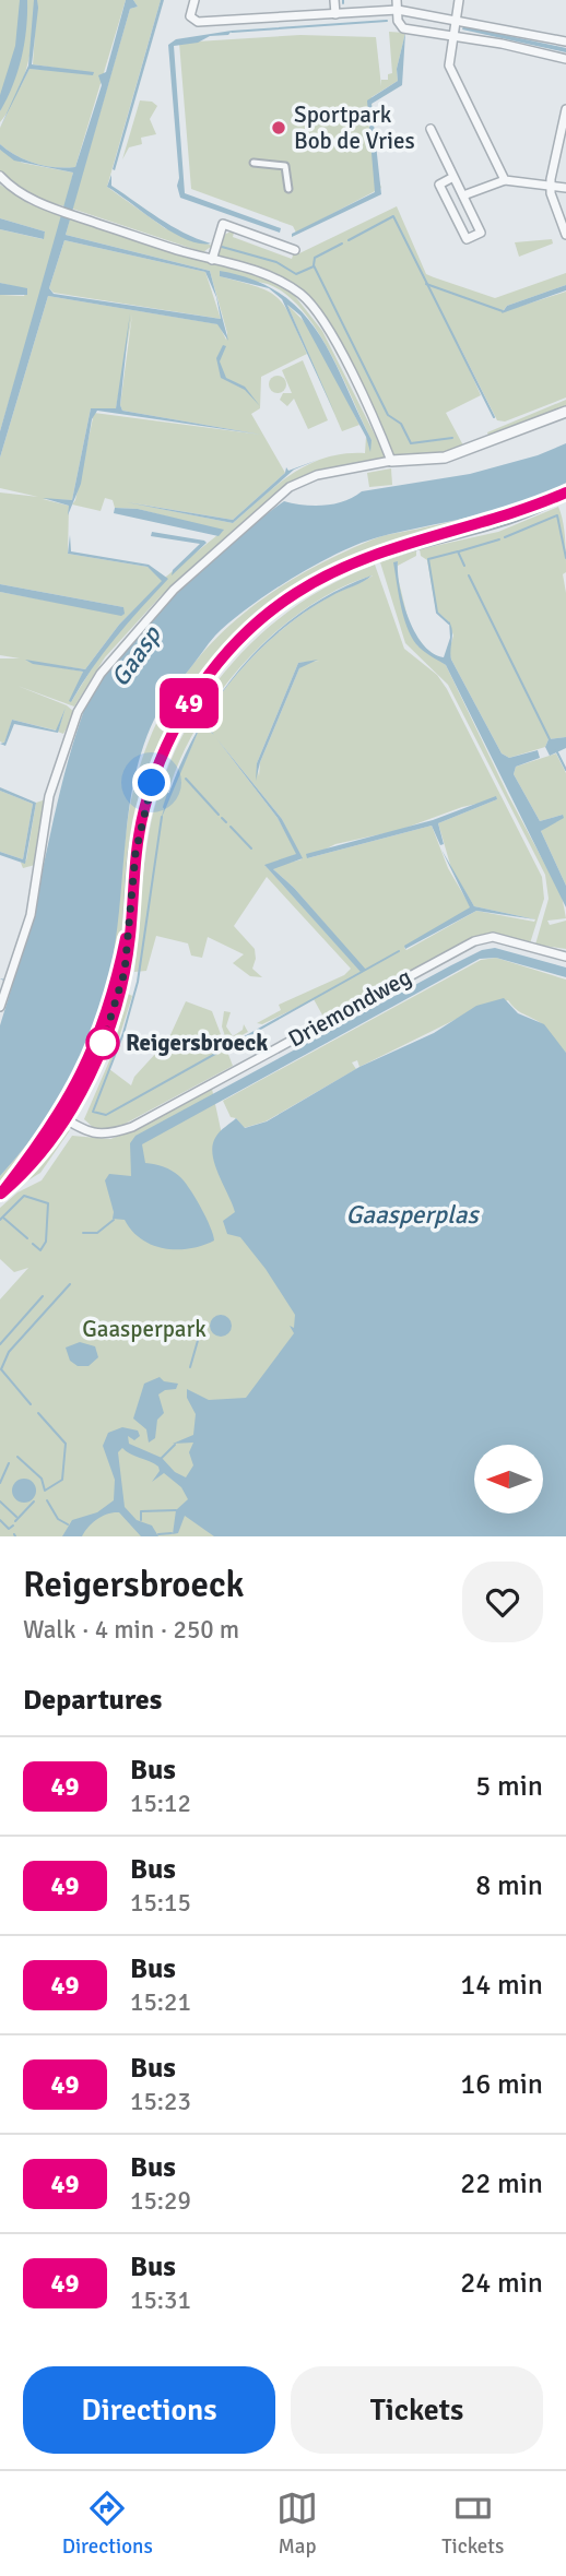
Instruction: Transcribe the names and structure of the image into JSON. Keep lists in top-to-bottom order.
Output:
{
  "streets": {
    "street": ["Driemondweg"]
  },
  "water": ["Gaasp", "Gaasperplas"],
  "parks": ["Gaasperpark"],
  "places": ["Sportpark Bob de Vries", "Reigersbroeck"],
  "lines": ["bus line 49"],
  "north": "left",
  "page": {
    "on_map": "49",
    "heading": [
      ["Reigersbroeck", "Walk · 4 min · 250 m"],
      "Departures"
    ],
    "list": [
      {
        "mark": "49",
        "name": "Bus",
        "note": "15:12",
        "value": "5 min"
      },
      {
        "mark": "49",
        "name": "Bus",
        "note": "15:15",
        "value": "8 min"
      },
      {
        "mark": "49",
        "name": "Bus",
        "note": "15:21",
        "value": "14 min"
      },
      {
        "mark": "49",
        "name": "Bus",
        "note": "15:23",
        "value": "16 min"
      },
      {
        "mark": "49",
        "name": "Bus",
        "note": "15:29",
        "value": "22 min"
      },
      {
        "mark": "49",
        "name": "Bus",
        "note": "15:31",
        "value": "24 min"
      }
    ],
    "buttons": ["Directions", "Tickets"],
    "tabs": ["Directions", "Map", "Tickets"]
  }
}
